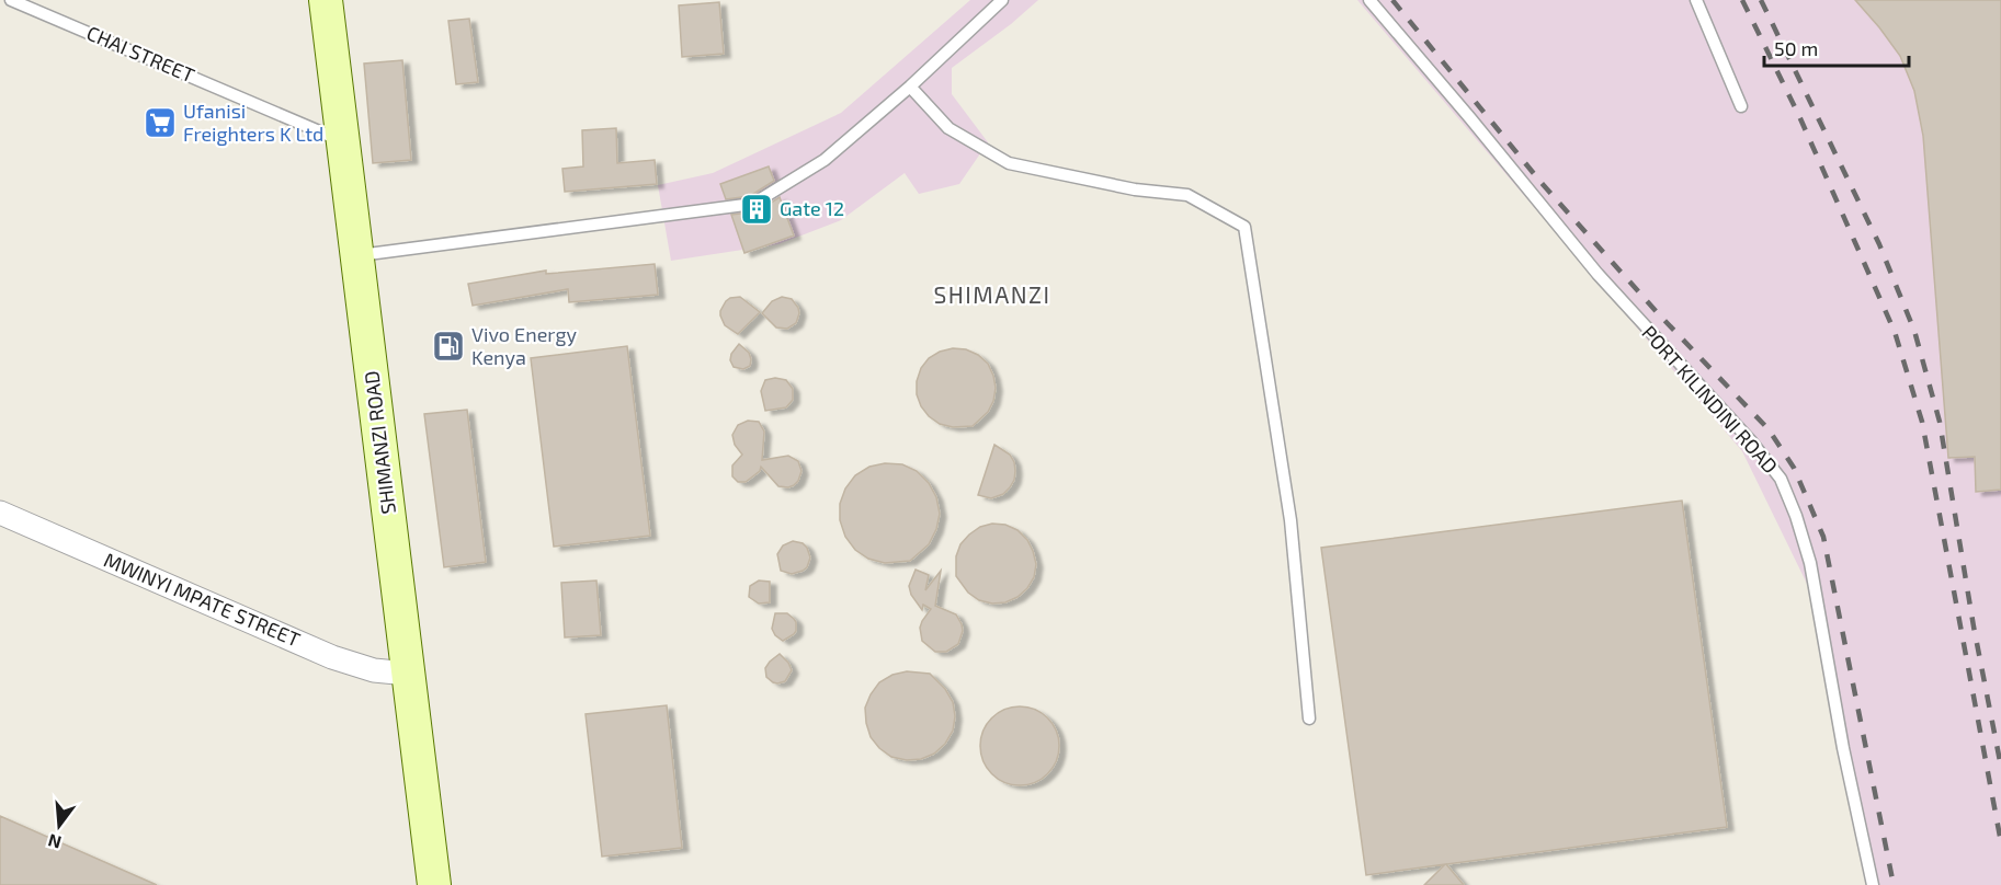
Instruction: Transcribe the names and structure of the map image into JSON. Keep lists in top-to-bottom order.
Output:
{
  "streets": {
    "main road": ["SHIMANZI ROAD"],
    "street": ["MWINYI MPATE STREET"],
    "lane": ["CHAI STREET", "PORT KILINDINI ROAD"]
  },
  "crossings": [
    ["CHAI STREET", "SHIMANZI ROAD"],
    ["SHIMANZI ROAD", "MWINYI MPATE STREET"]
  ],
  "districts": ["SHIMANZI"],
  "places": {
    "supermarket": ["Ufanisi Freighters K Ltd"],
    "building": ["Gate 12"],
    "fuel station": ["Vivo Energy Kenya"]
  },
  "scale_bar": "50 m",
  "north": "bottom"
}
